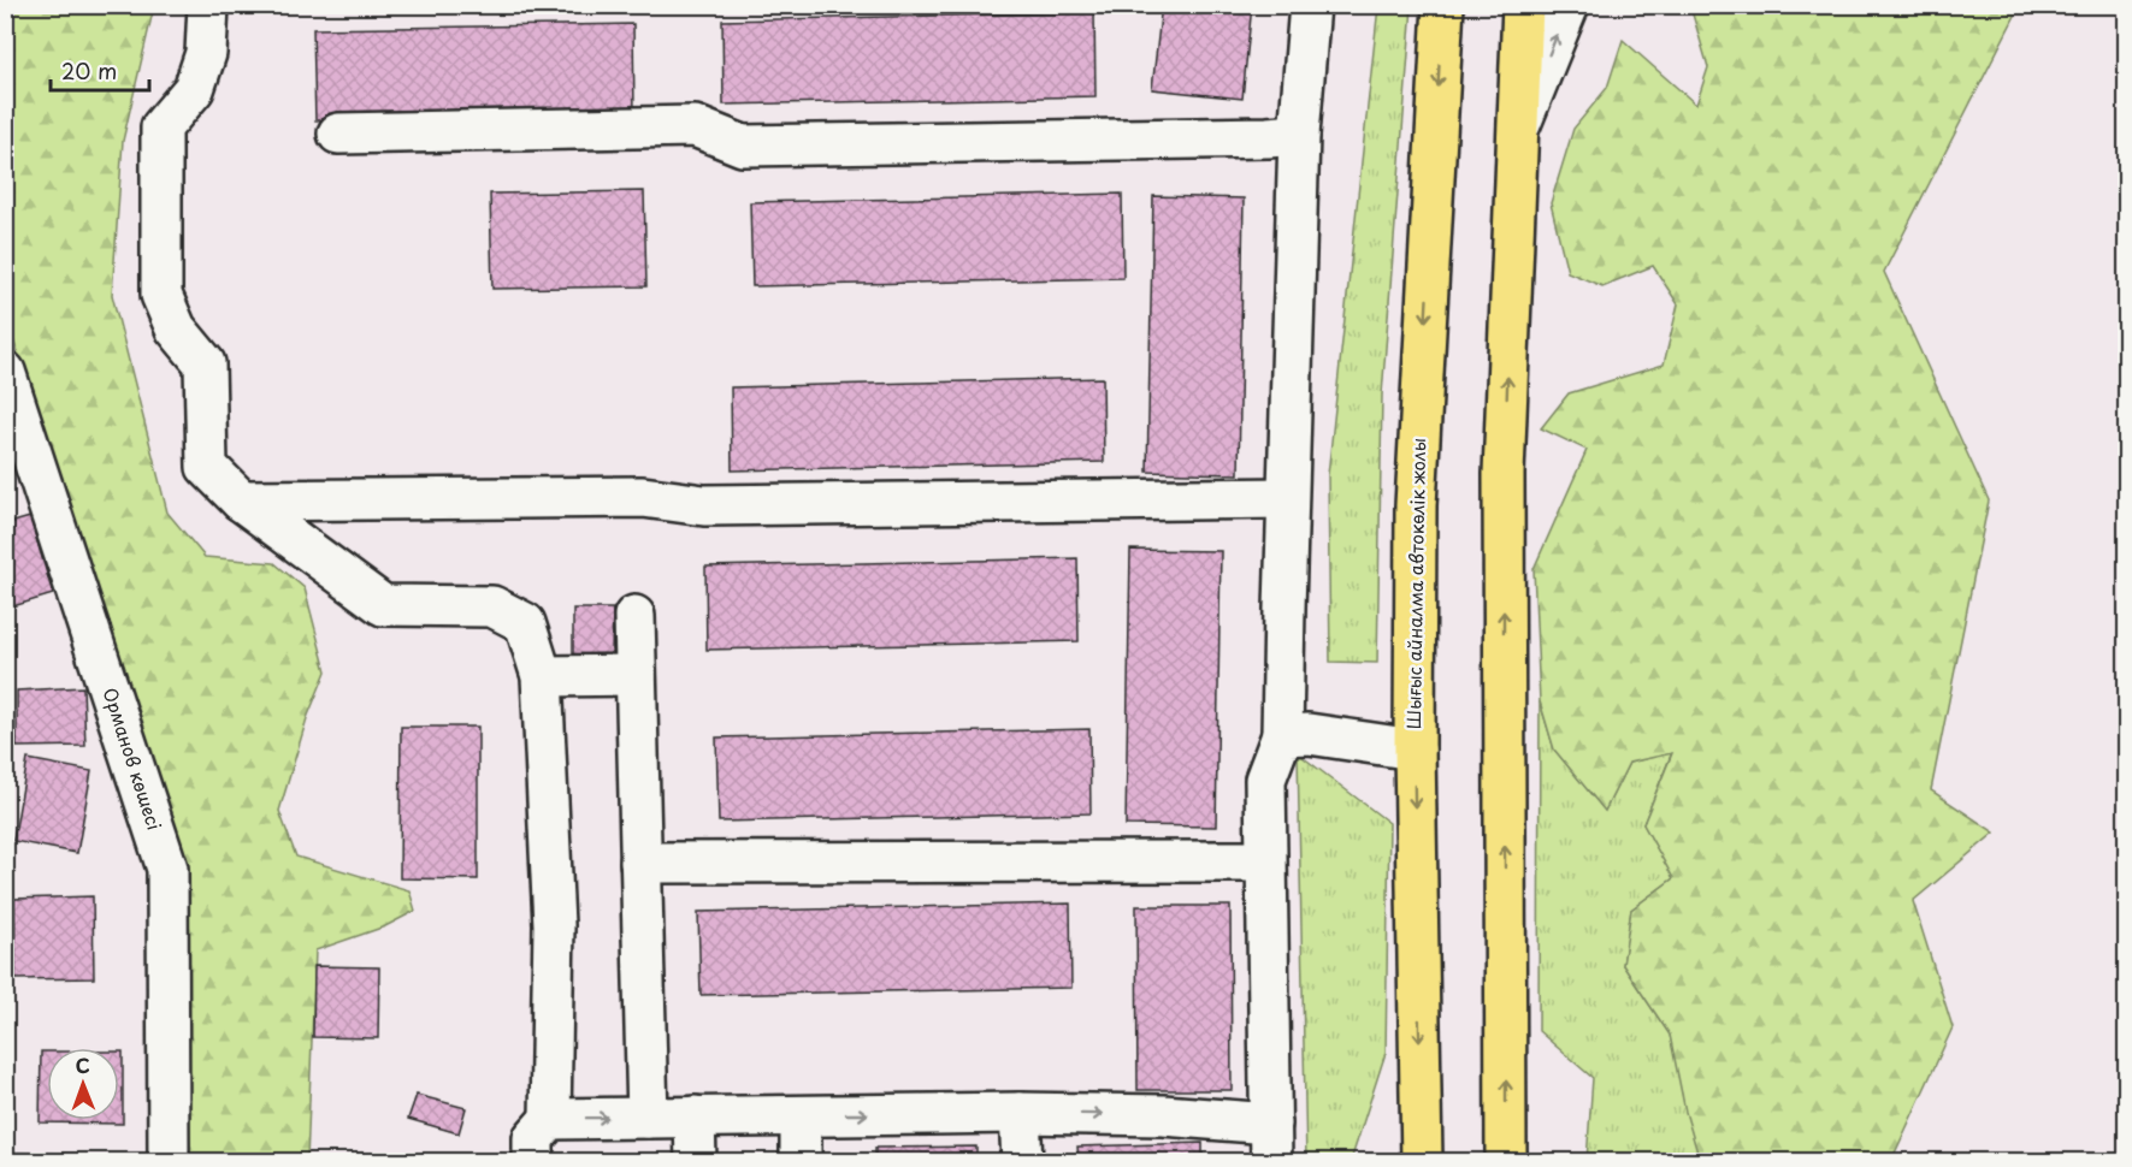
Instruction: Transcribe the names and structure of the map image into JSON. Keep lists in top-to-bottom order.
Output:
{
  "streets": {
    "main road": ["Шығыс айналма автокөлік жолы"],
    "street": ["Орманов көшесі"]
  },
  "scale_bar": "20 m",
  "north": "top"
}
